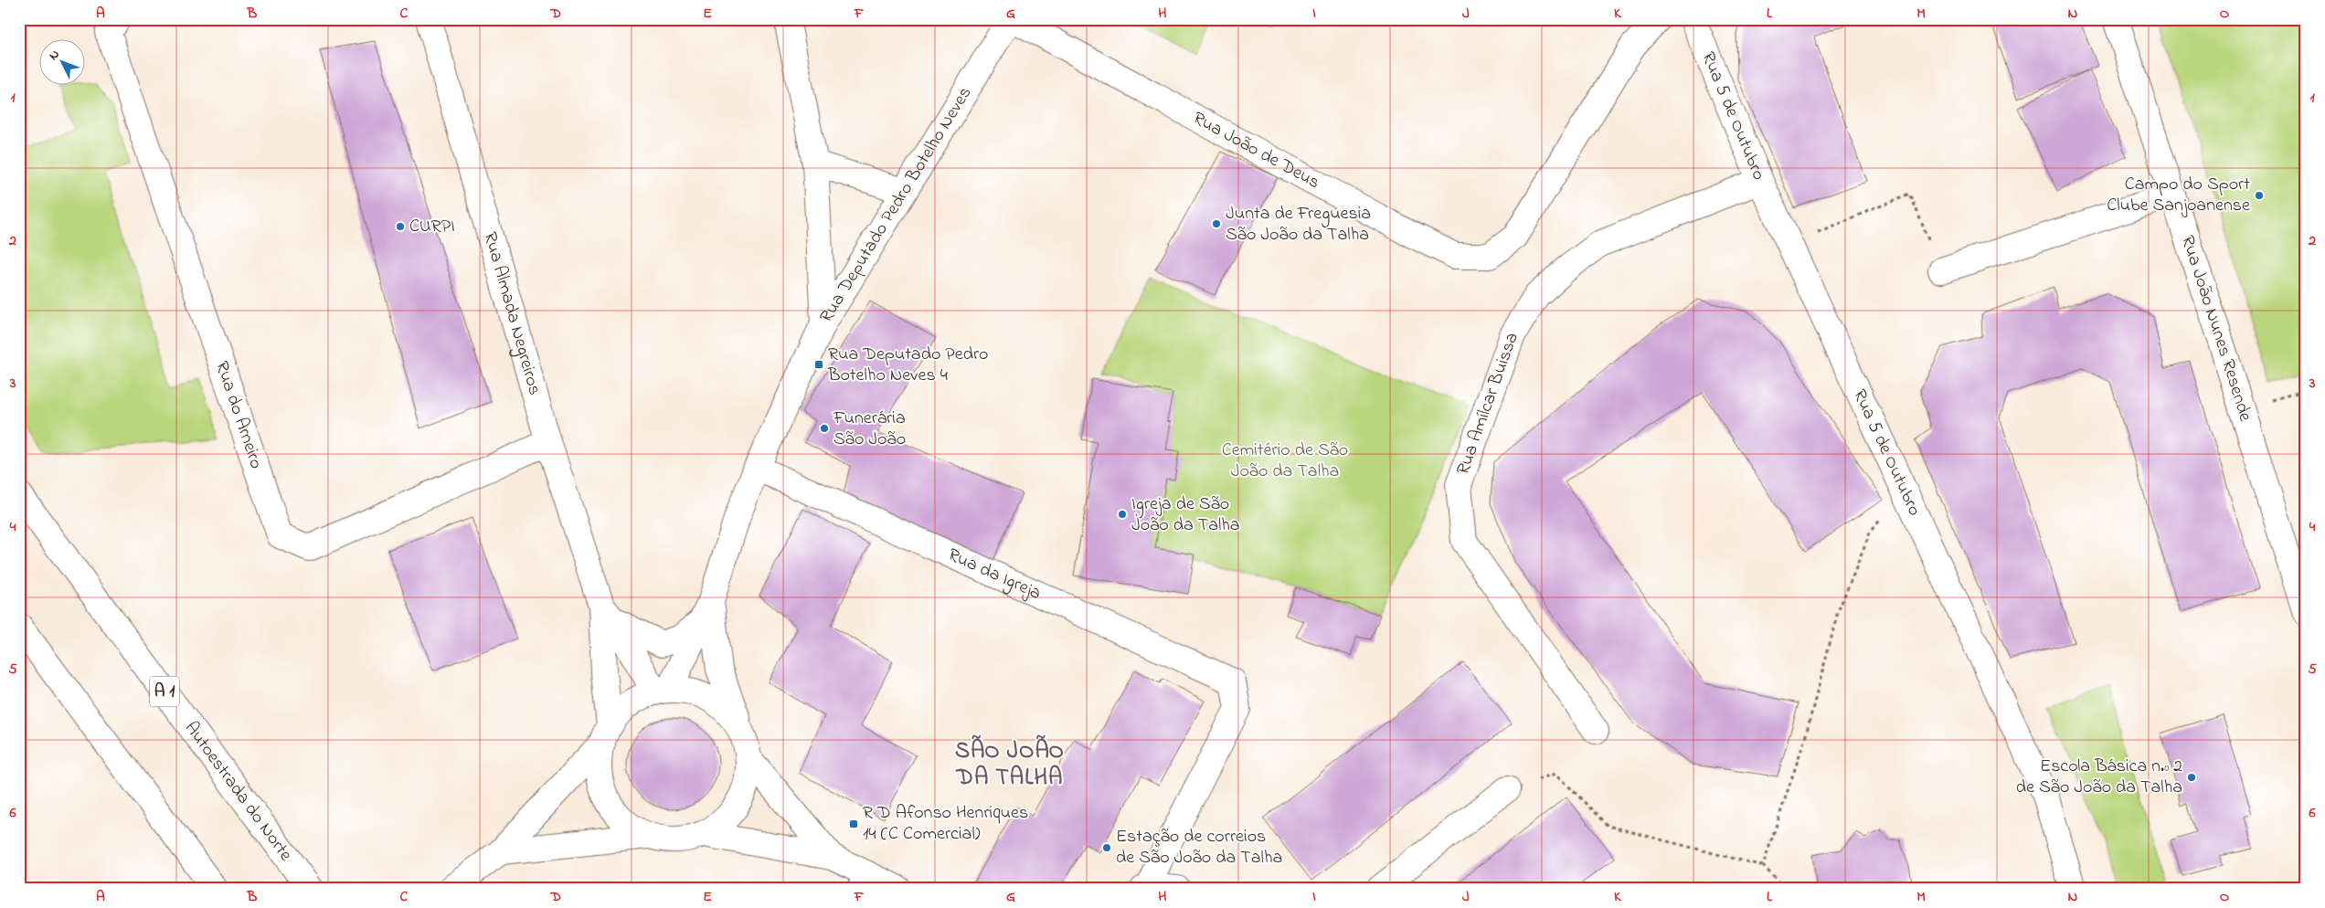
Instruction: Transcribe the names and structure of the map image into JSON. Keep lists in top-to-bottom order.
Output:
{
  "streets": {
    "main road": [
      "Rua 5 de Outubro",
      "Rua João de Deus",
      "Rua Deputado Pedro Botelho Neves",
      "Rua Almada Negreiros",
      "Rua João Nunes Resende",
      "Rua Amílcar Buissa",
      "Rua do Arneiro",
      "Rua da Igreja",
      "A 1",
      "Autoestrada do Norte"
    ]
  },
  "crossings": [
    ["Rua 5 de Outubro", "Rua Amílcar Buissa"],
    ["Rua João de Deus", "Rua Deputado Pedro Botelho Neves"],
    ["Rua Deputado Pedro Botelho Neves", "Rua Almada Negreiros"],
    ["Rua Deputado Pedro Botelho Neves", "Rua da Igreja"],
    ["Rua Almada Negreiros", "Rua do Arneiro"]
  ],
  "districts": ["SÃO JOÃO DA TALHA"],
  "parks": ["Cemitério de São João da Talha"],
  "places": {
    "other": [
      "Campo do Sport Clube Sanjoanense",
      "Junta de Freguesia São João da Talha",
      "CURPI",
      "Funerária São João",
      "Igreja de São João da Talha",
      "Escola Básica n.º 2 de São João da Talha",
      "Estação de correios de São João da Talha"
    ],
    "transit": ["Rua Deputado Pedro Botelho Neves 4", "R D Afonso Henriques 14 (C Comercial)"]
  },
  "north": "top left",
  "grid": {
    "columns": [
      "A",
      "B",
      "C",
      "D",
      "E",
      "F",
      "G",
      "H",
      "I",
      "J",
      "K",
      "L",
      "M",
      "N",
      "O"
    ],
    "rows": [
      "1",
      "2",
      "3",
      "4",
      "5",
      "6"
    ]
  }
}
